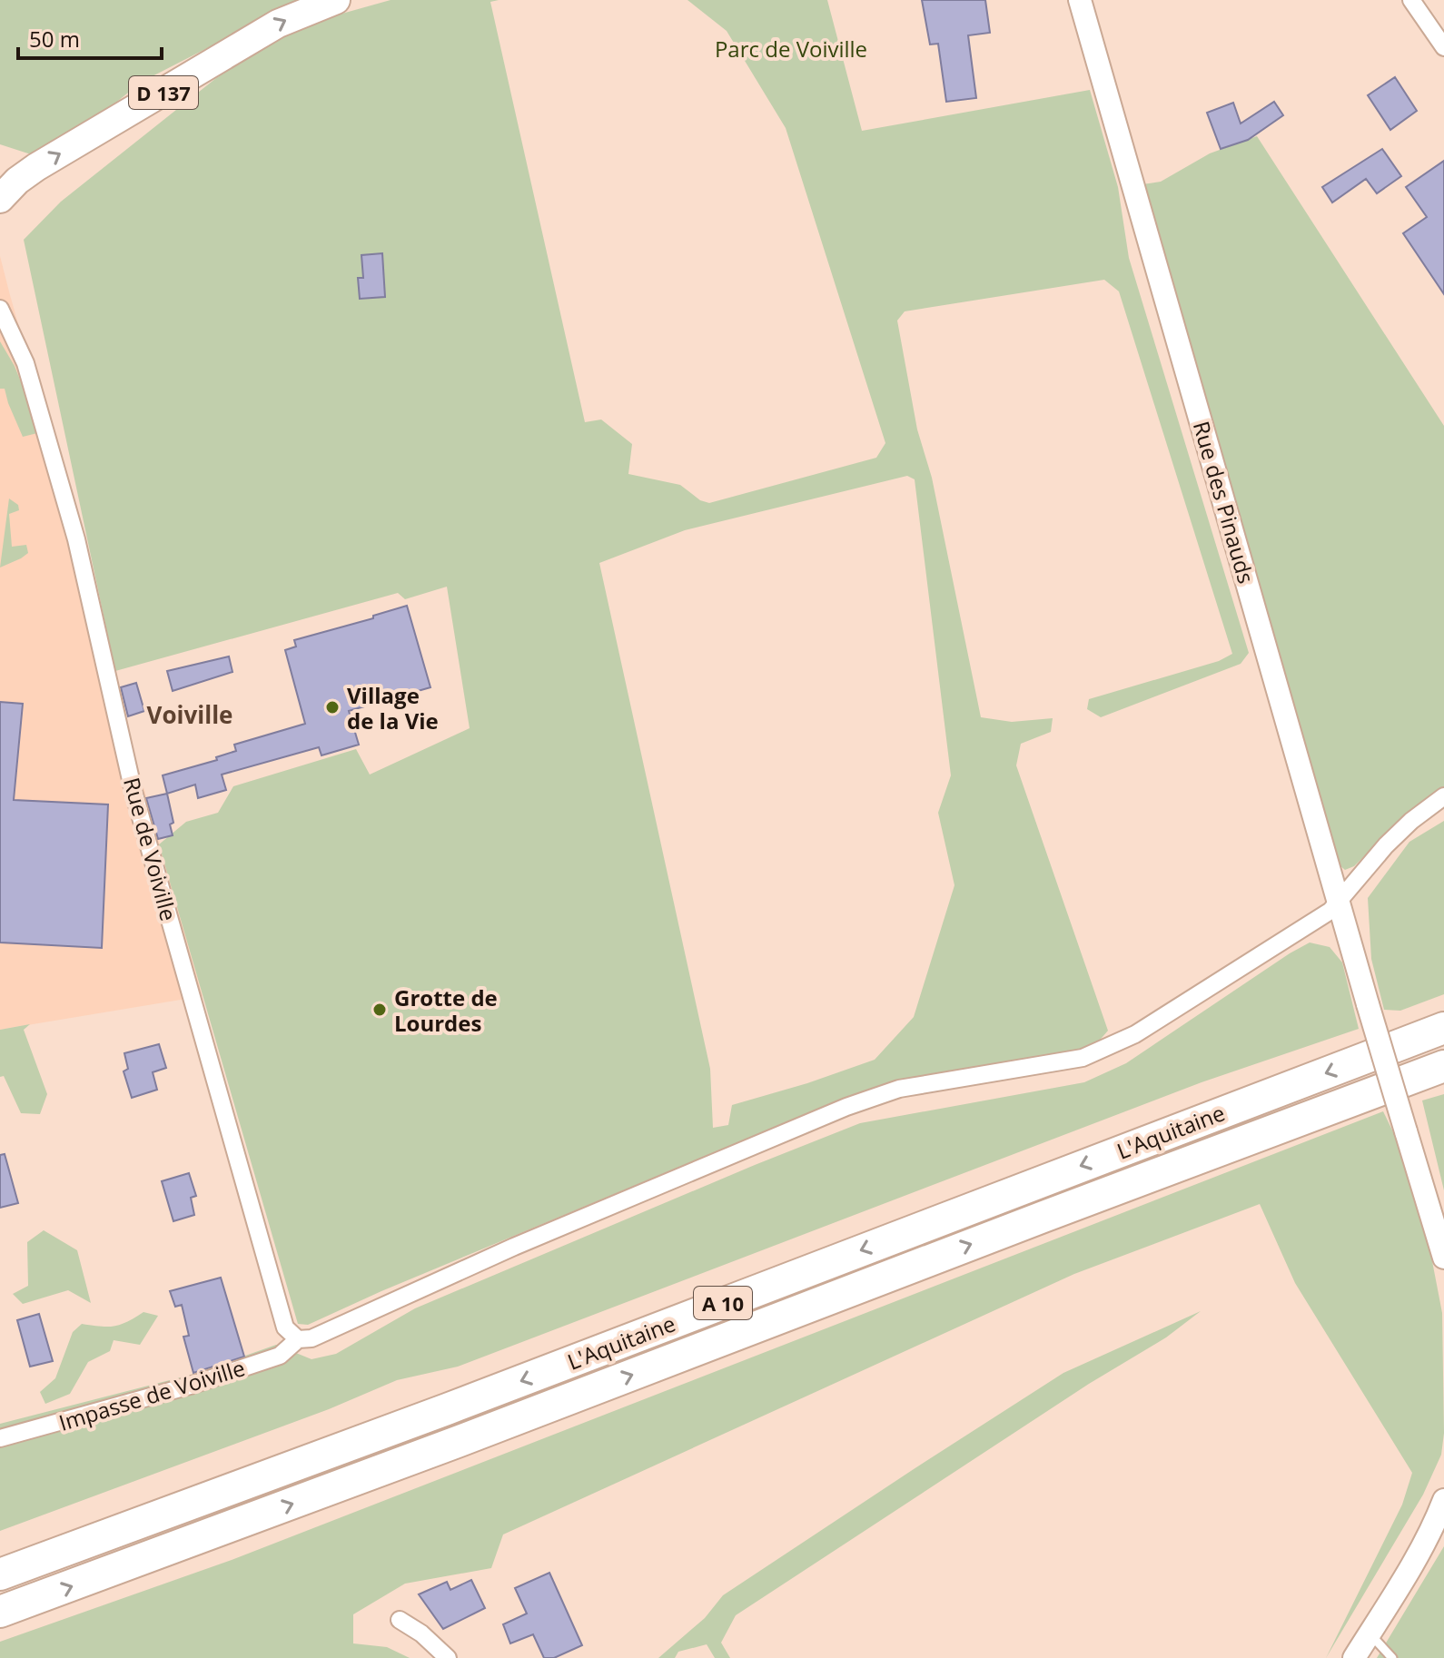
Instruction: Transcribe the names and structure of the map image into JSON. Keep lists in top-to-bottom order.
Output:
{
  "streets": {
    "highway": ["L'Aquitaine", "A 10"],
    "main road": ["D 137"],
    "street": ["Rue des Pinauds", "Rue de Voiville", "Impasse de Voiville"]
  },
  "crossings": [
    ["Rue des Pinauds", "Impasse de Voiville"],
    ["Rue de Voiville", "Impasse de Voiville"]
  ],
  "districts": ["Voiville"],
  "parks": ["Parc de Voiville"],
  "places": ["Village de la Vie", "Grotte de Lourdes"],
  "scale_bar": "50 m"
}
